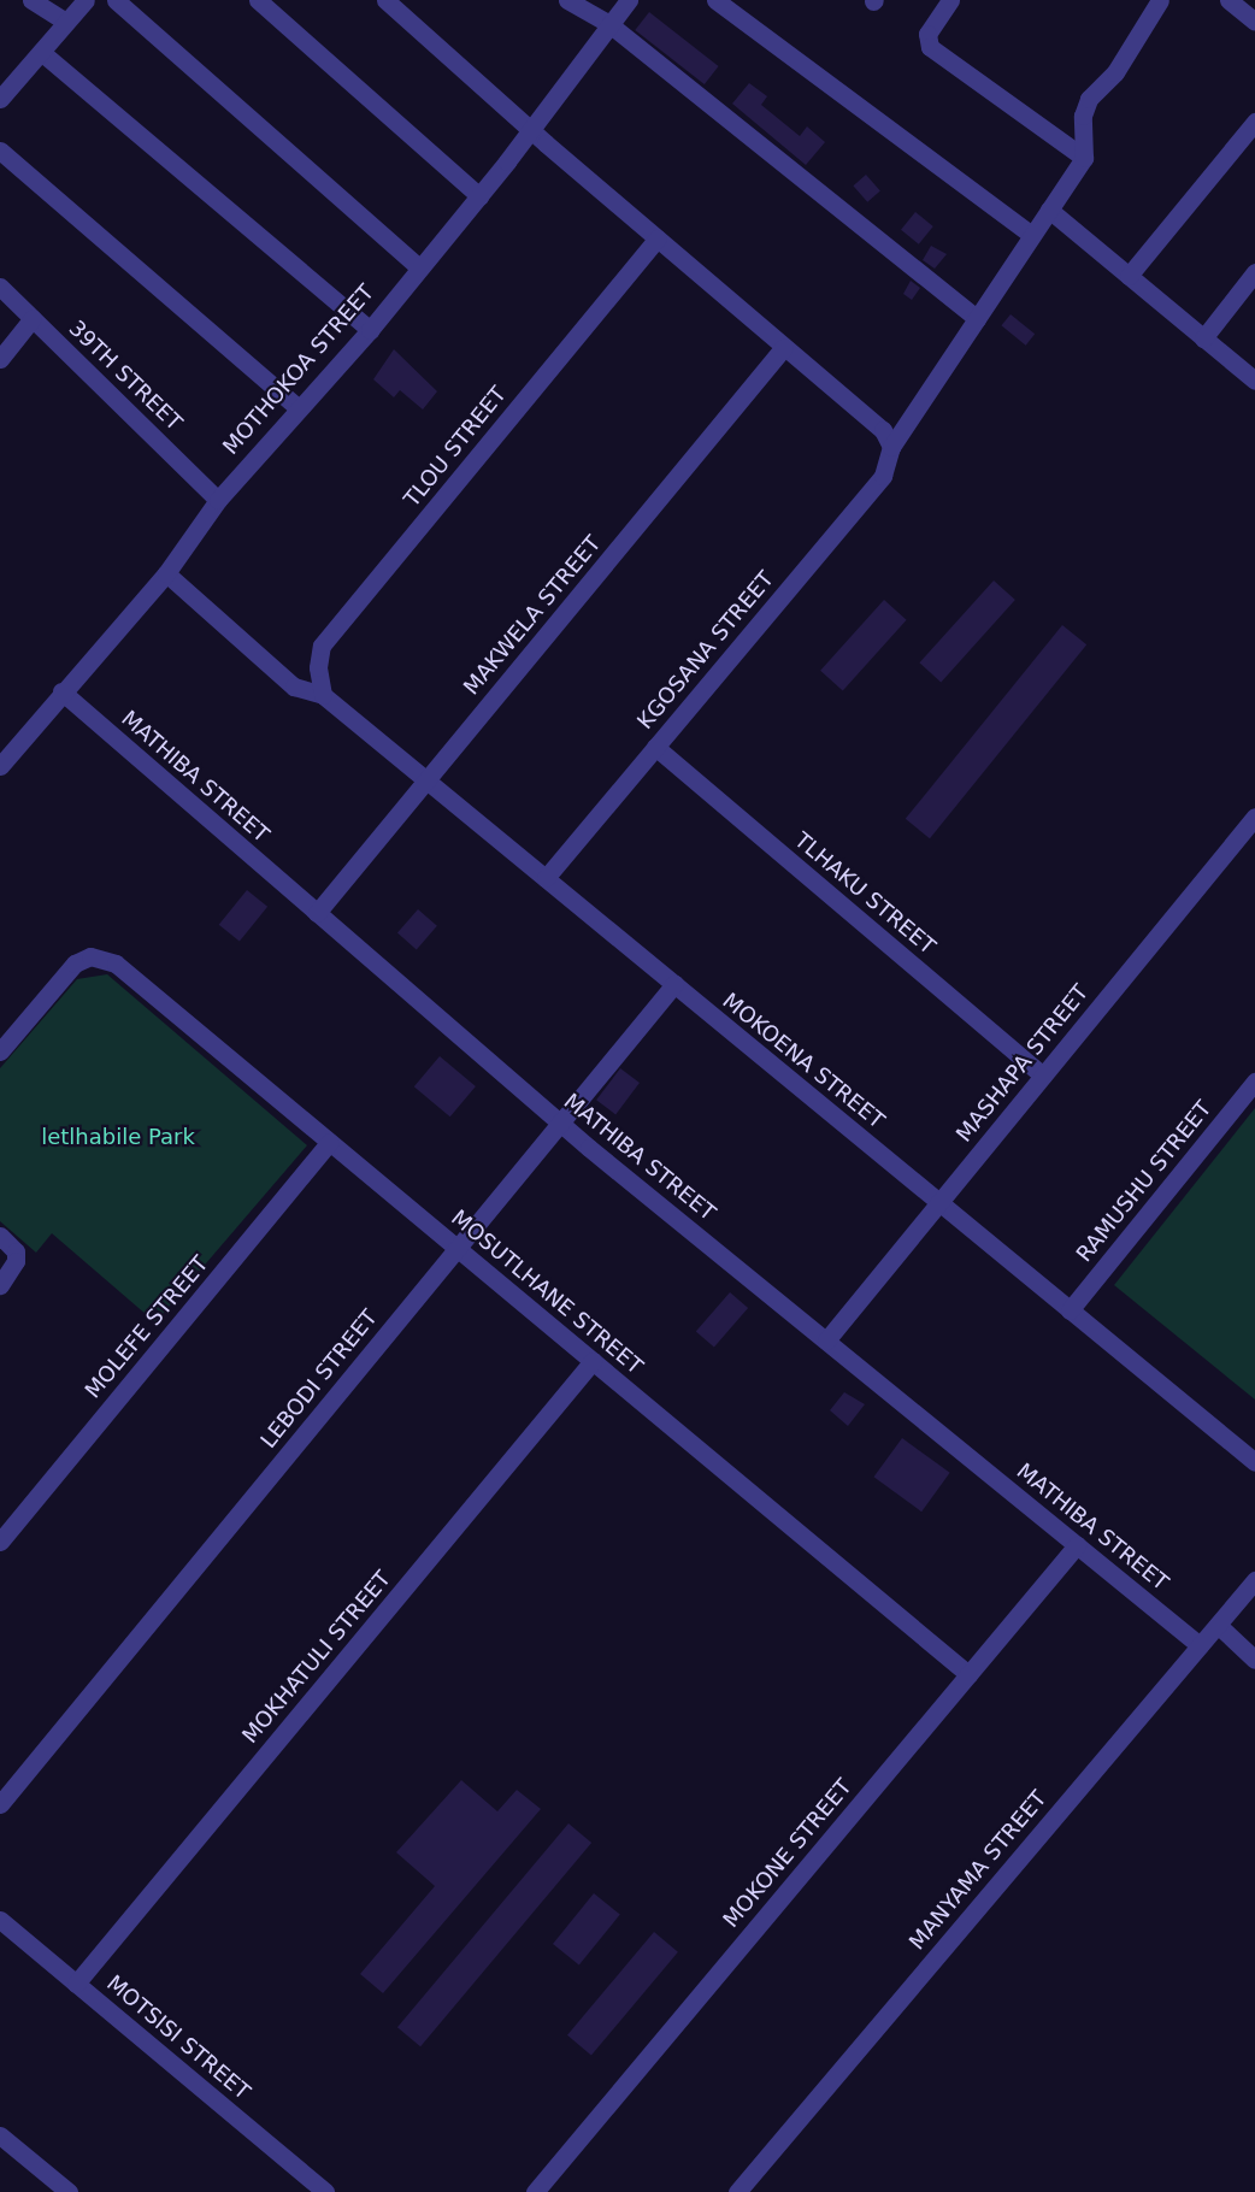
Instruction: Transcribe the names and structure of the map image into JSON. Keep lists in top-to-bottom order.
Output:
{
  "streets": {
    "street": [
      "MOTHOKOA STREET",
      "39TH STREET",
      "TLOU STREET",
      "MAKWELA STREET",
      "KGOSANA STREET",
      "MATHIBA STREET",
      "TLHAKU STREET",
      "MOKOENA STREET",
      "MASHAPA STREET",
      "RAMUSHU STREET",
      "MOSUTLHANE STREET",
      "MOLEFE STREET",
      "LEBODI STREET",
      "MOKHATULI STREET",
      "MOKONE STREET",
      "MANYAMA STREET",
      "MOTSISI STREET"
    ]
  },
  "crossings": [
    ["MOTHOKOA STREET", "39TH STREET"],
    ["MOTHOKOA STREET", "MATHIBA STREET"],
    ["MOTHOKOA STREET", "MOKOENA STREET"],
    ["TLOU STREET", "MOKOENA STREET"],
    ["MAKWELA STREET", "MATHIBA STREET"],
    ["MAKWELA STREET", "MOKOENA STREET"],
    ["KGOSANA STREET", "TLHAKU STREET"],
    ["KGOSANA STREET", "MOKOENA STREET"],
    ["MATHIBA STREET", "MASHAPA STREET"],
    ["MATHIBA STREET", "LEBODI STREET"],
    ["MATHIBA STREET", "MOKONE STREET"],
    ["MATHIBA STREET", "MANYAMA STREET"],
    ["TLHAKU STREET", "MASHAPA STREET"],
    ["MOKOENA STREET", "MASHAPA STREET"],
    ["MOKOENA STREET", "RAMUSHU STREET"],
    ["MOKOENA STREET", "LEBODI STREET"],
    ["MOSUTLHANE STREET", "MOLEFE STREET"],
    ["MOSUTLHANE STREET", "LEBODI STREET"],
    ["MOSUTLHANE STREET", "MOKHATULI STREET"],
    ["MOSUTLHANE STREET", "MOKONE STREET"],
    ["MOKHATULI STREET", "MOTSISI STREET"]
  ],
  "parks": ["letlhabile Park"]
}
